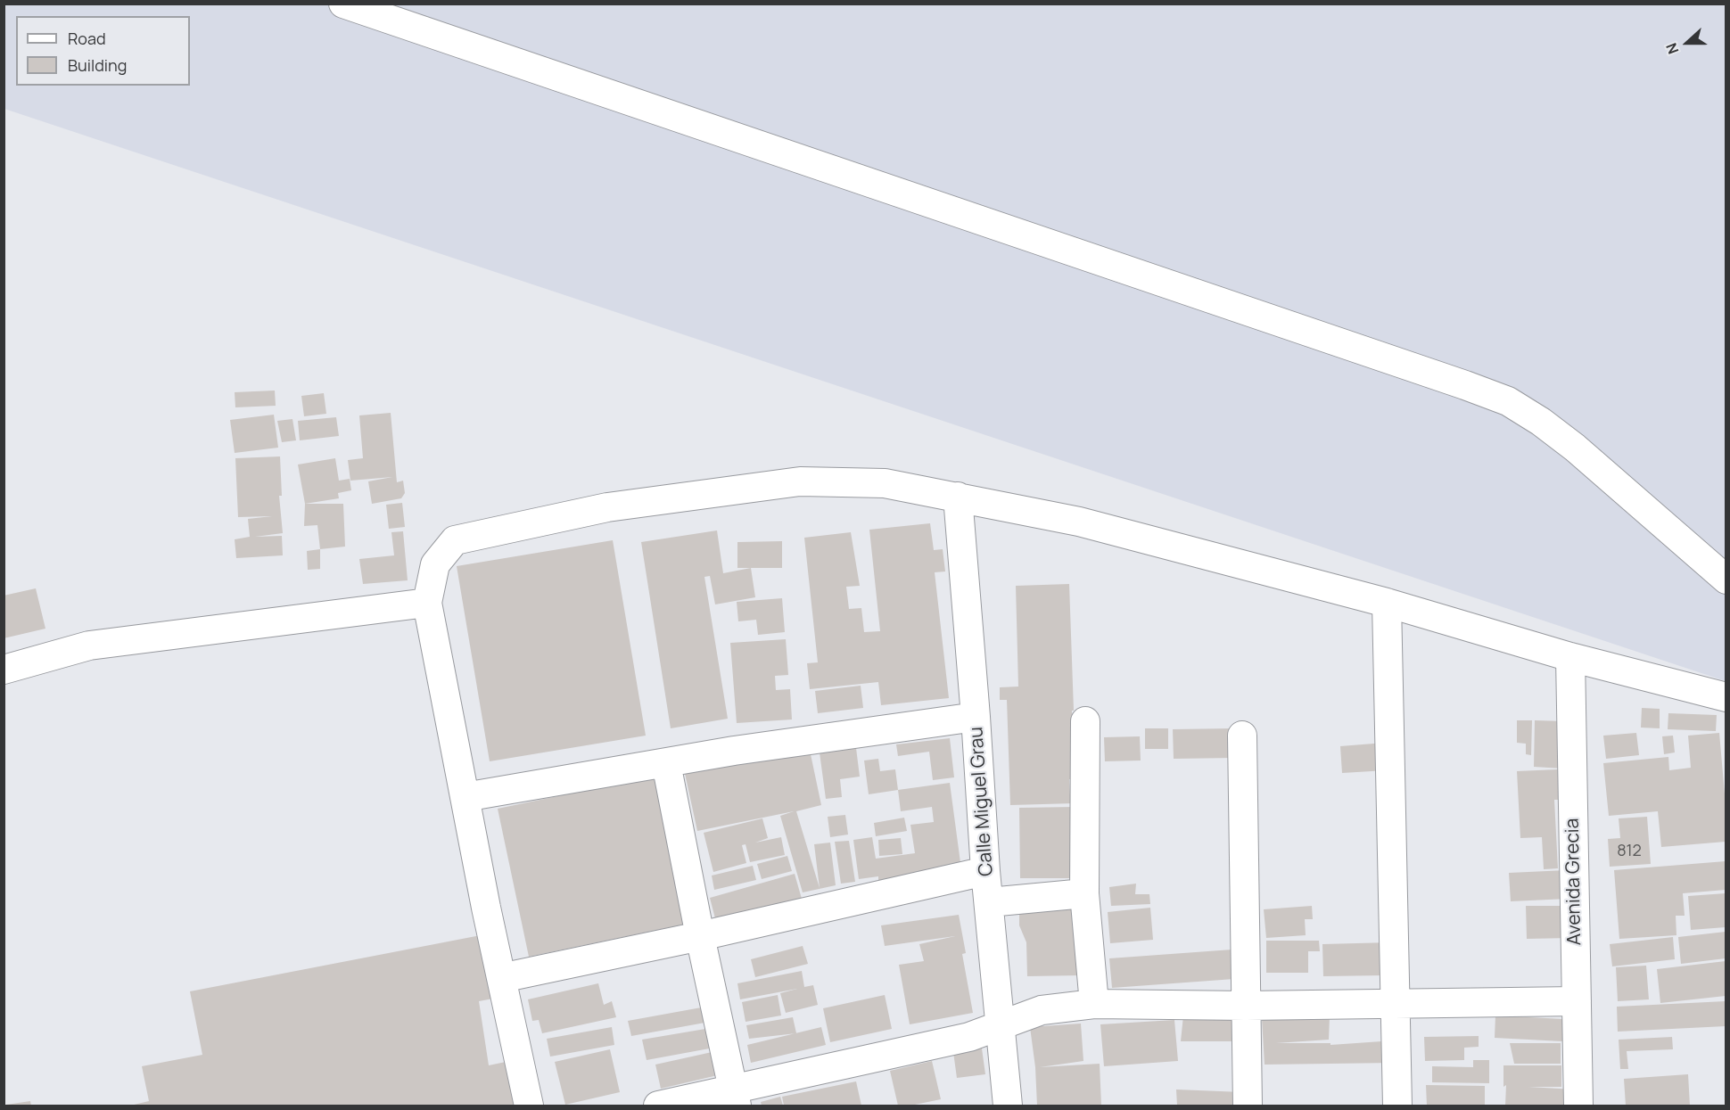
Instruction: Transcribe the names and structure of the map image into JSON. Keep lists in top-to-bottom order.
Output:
{
  "streets": {
    "street": ["Calle Miguel Grau", "Avenida Grecia"]
  },
  "house_numbers": ["812"],
  "legend": ["Road", "Building"],
  "north": "left"
}
